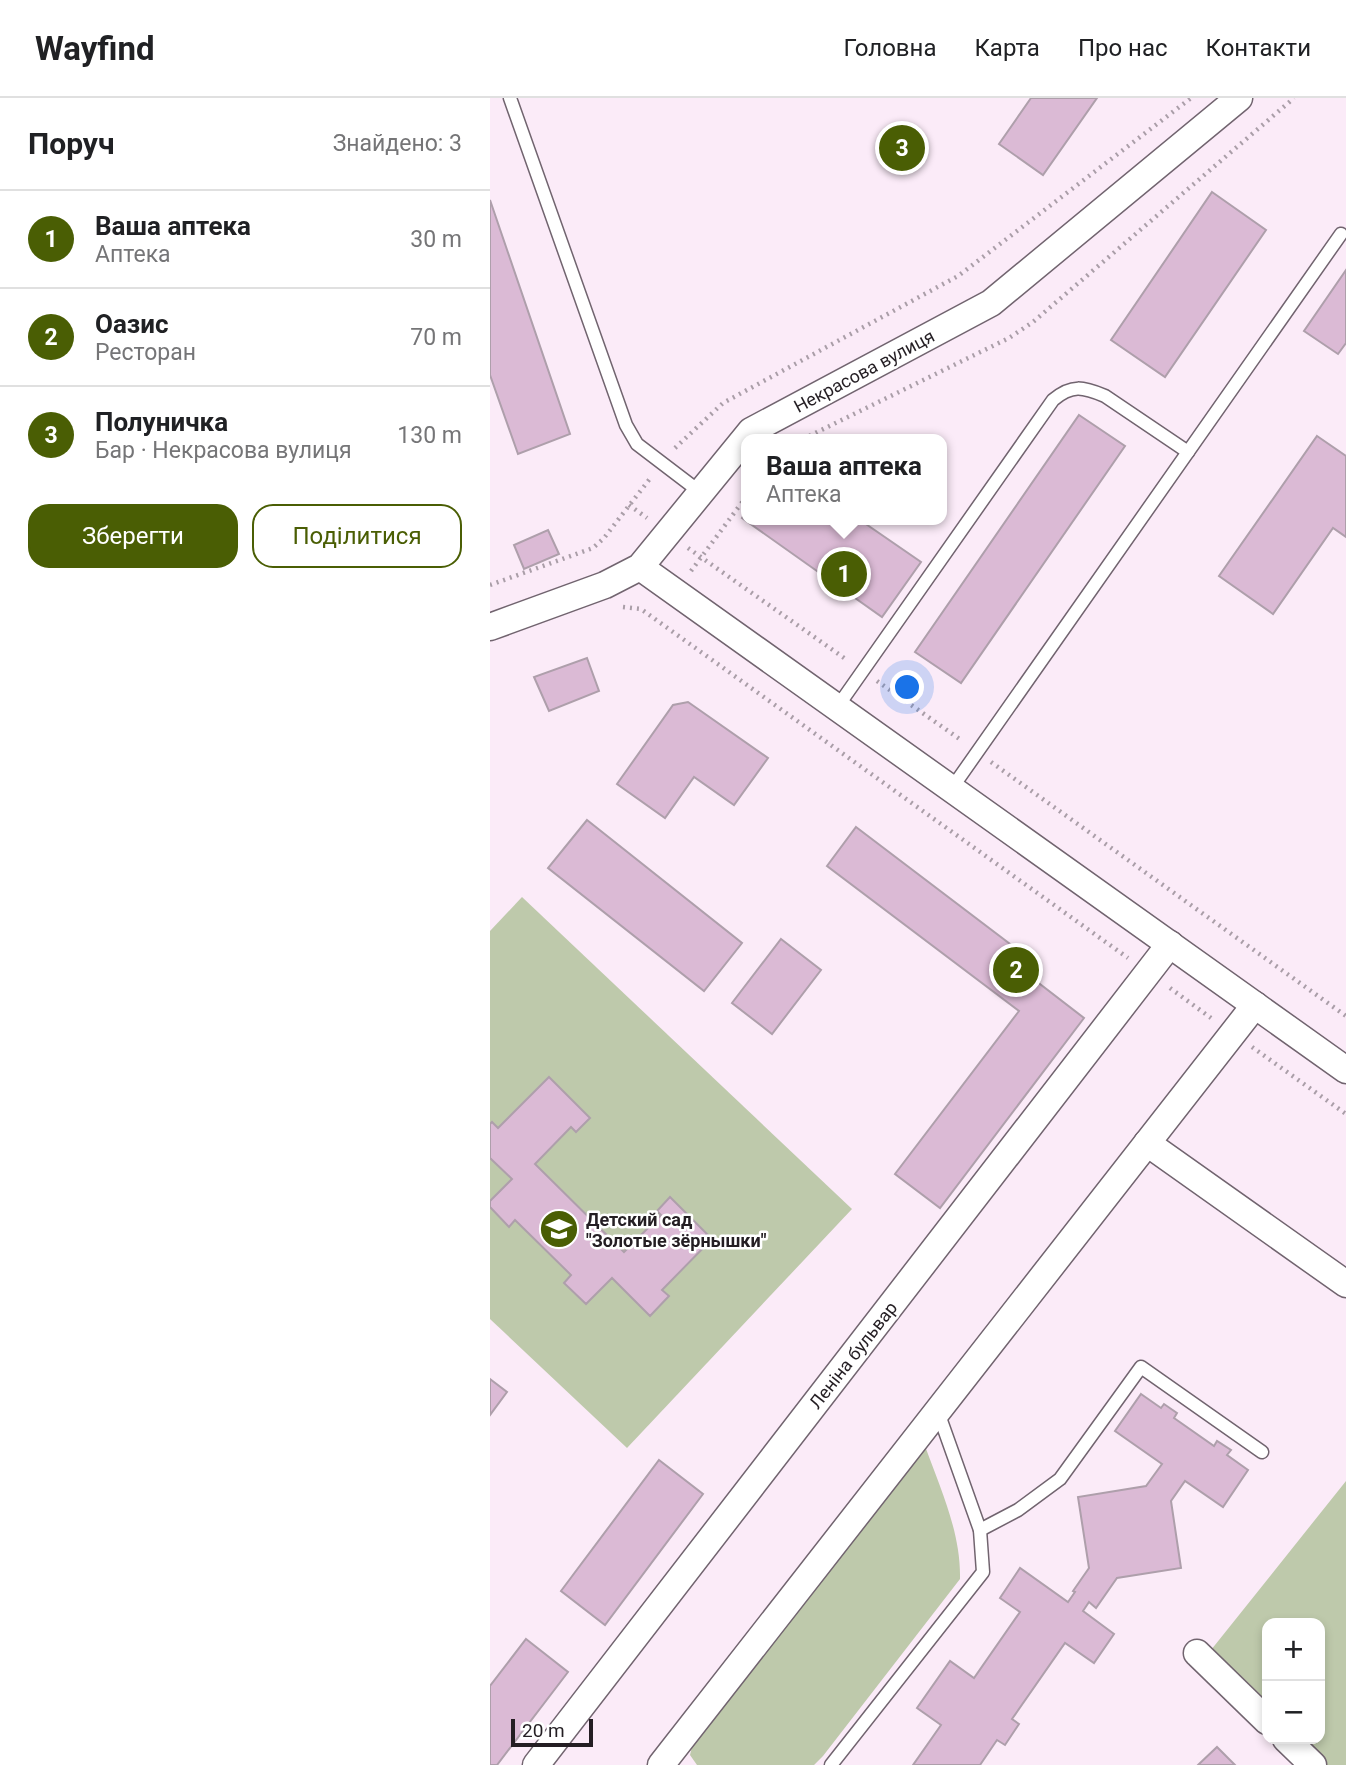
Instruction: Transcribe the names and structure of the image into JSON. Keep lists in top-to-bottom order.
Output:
{
  "streets": {
    "street": ["Некрасова вулиця", "Леніна бульвар"]
  },
  "places": {
    "school or university": ["Детский сад \"Золотые зёрнышки\""]
  },
  "scale_bar": "20 m",
  "page": {
    "header": "Wayfind",
    "nav": [
      "Головна",
      "Карта",
      "Про нас",
      "Контакти"
    ],
    "heading": ["Поруч", "Знайдено: 3"],
    "pins": ["3", "1", "2"],
    "list": [
      {
        "mark": "1",
        "name": "Ваша аптека",
        "note": "Аптека",
        "value": "30 m"
      },
      {
        "mark": "2",
        "name": "Оазис",
        "note": "Ресторан",
        "value": "70 m"
      },
      {
        "mark": "3",
        "name": "Полуничка",
        "note": "Бар · Некрасова вулиця",
        "value": "130 m"
      }
    ],
    "popup": ["Ваша аптека", "Аптека"],
    "buttons": ["Зберегти", "Поділитися"],
    "map_buttons": ["+", "−"],
    "scale": "20 m"
  }
}
